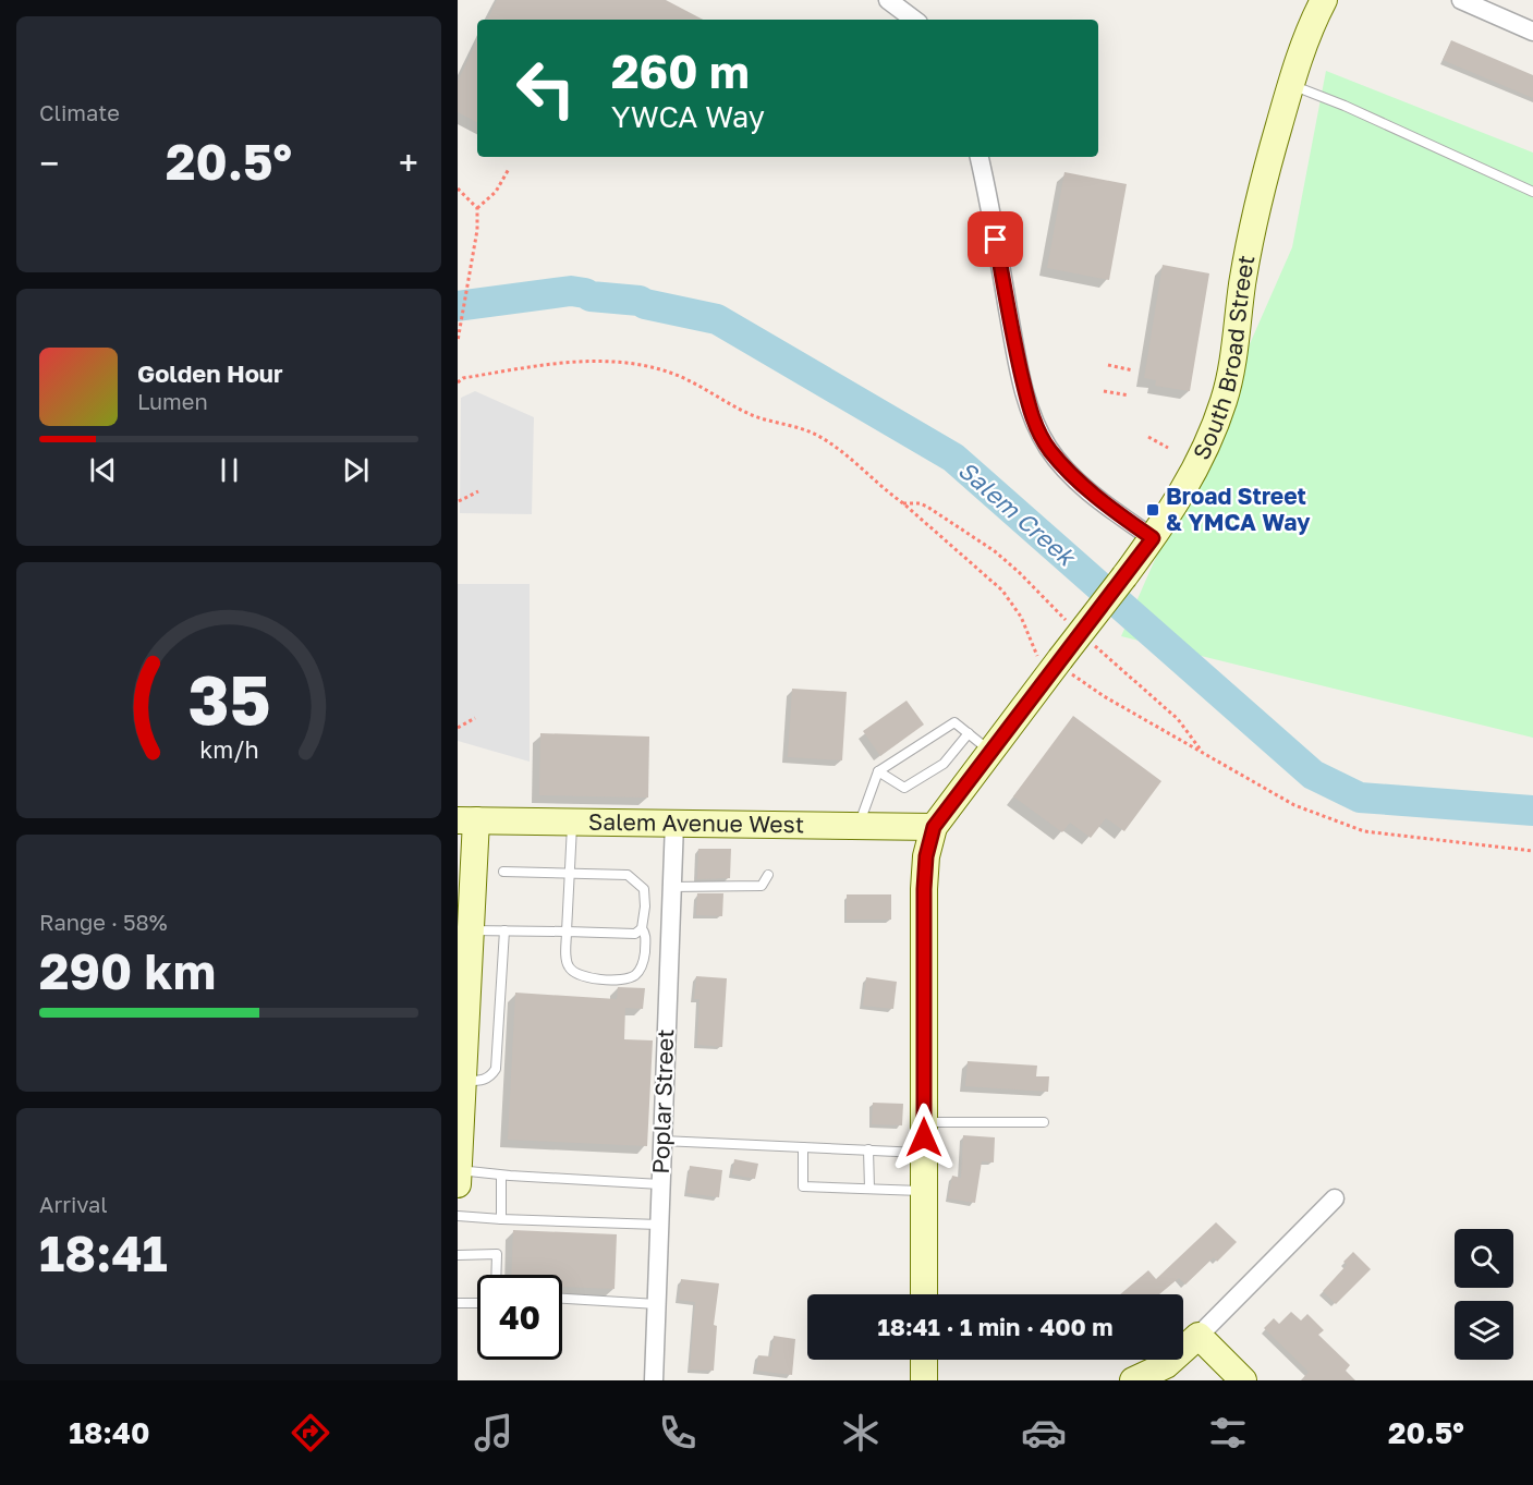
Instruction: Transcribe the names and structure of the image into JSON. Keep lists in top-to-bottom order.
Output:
{
  "streets": {
    "street": ["South Broad Street", "Salem Avenue West", "Poplar Street"]
  },
  "crossings": [
    ["South Broad Street", "Salem Avenue West"],
    ["Salem Avenue West", "Poplar Street"]
  ],
  "water": ["Salem Creek"],
  "places": {
    "transit": ["Broad Street & YMCA Way"]
  },
  "page": {
    "tile": [
      "Climate",
      ["Range · 58%", "290 km"],
      ["Arrival", "18:41"]
    ],
    "turn": ["260 m", "YWCA Way"],
    "heat": ["−", "20.5°", "+"],
    "song": ["Golden Hour", "Lumen"],
    "limit": "40",
    "trip": "18:41 · 1 min · 400 m",
    "tabs": ["18:40", "20.5°"],
    "gauge": ["35", "km/h"]
  }
}
